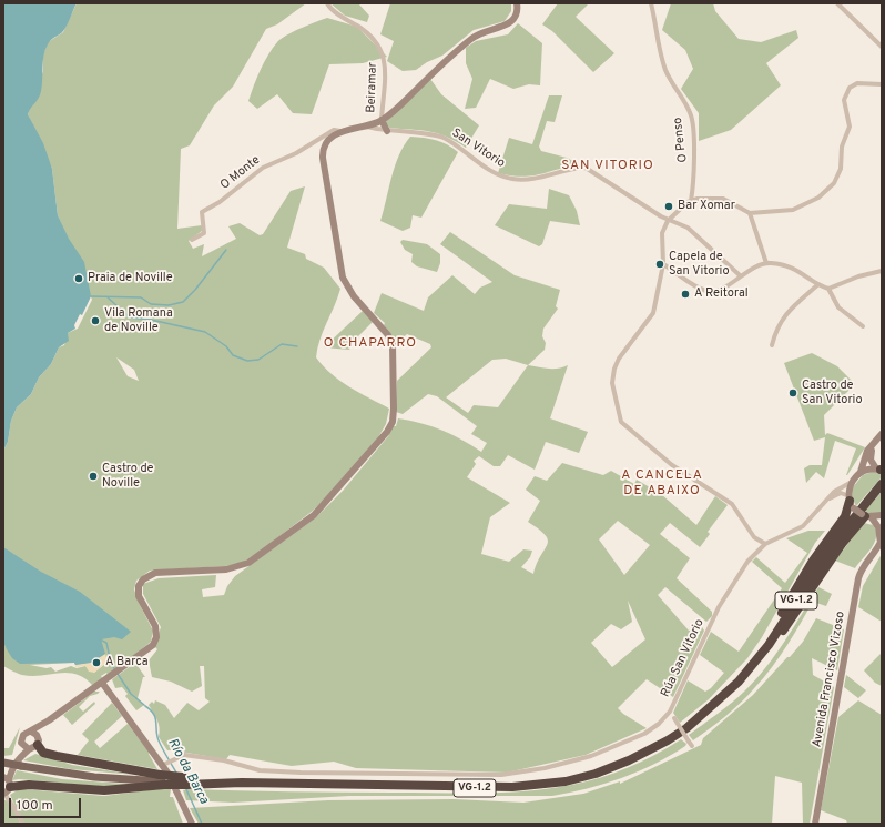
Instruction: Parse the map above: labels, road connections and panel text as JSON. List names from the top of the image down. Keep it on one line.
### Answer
{"streets":{"highway":["VG-1.2"],"street":["Beiramar","O Penso","San Vitorio","O Monte","Rúa San Vitorio","Avenida Francisco Vizoso"]},"districts":["SAN VITORIO","O CHAPARRO","A CANCELA DE ABAIXO"],"water":["Río da Barca"],"places":["Bar Xomar","Capela de San Vitorio","Praia de Noville","A Reitoral","Vila Romana de Noville","Castro de San Vitorio","Castro de Noville","A Barca"],"scale_bar":"100 m"}
